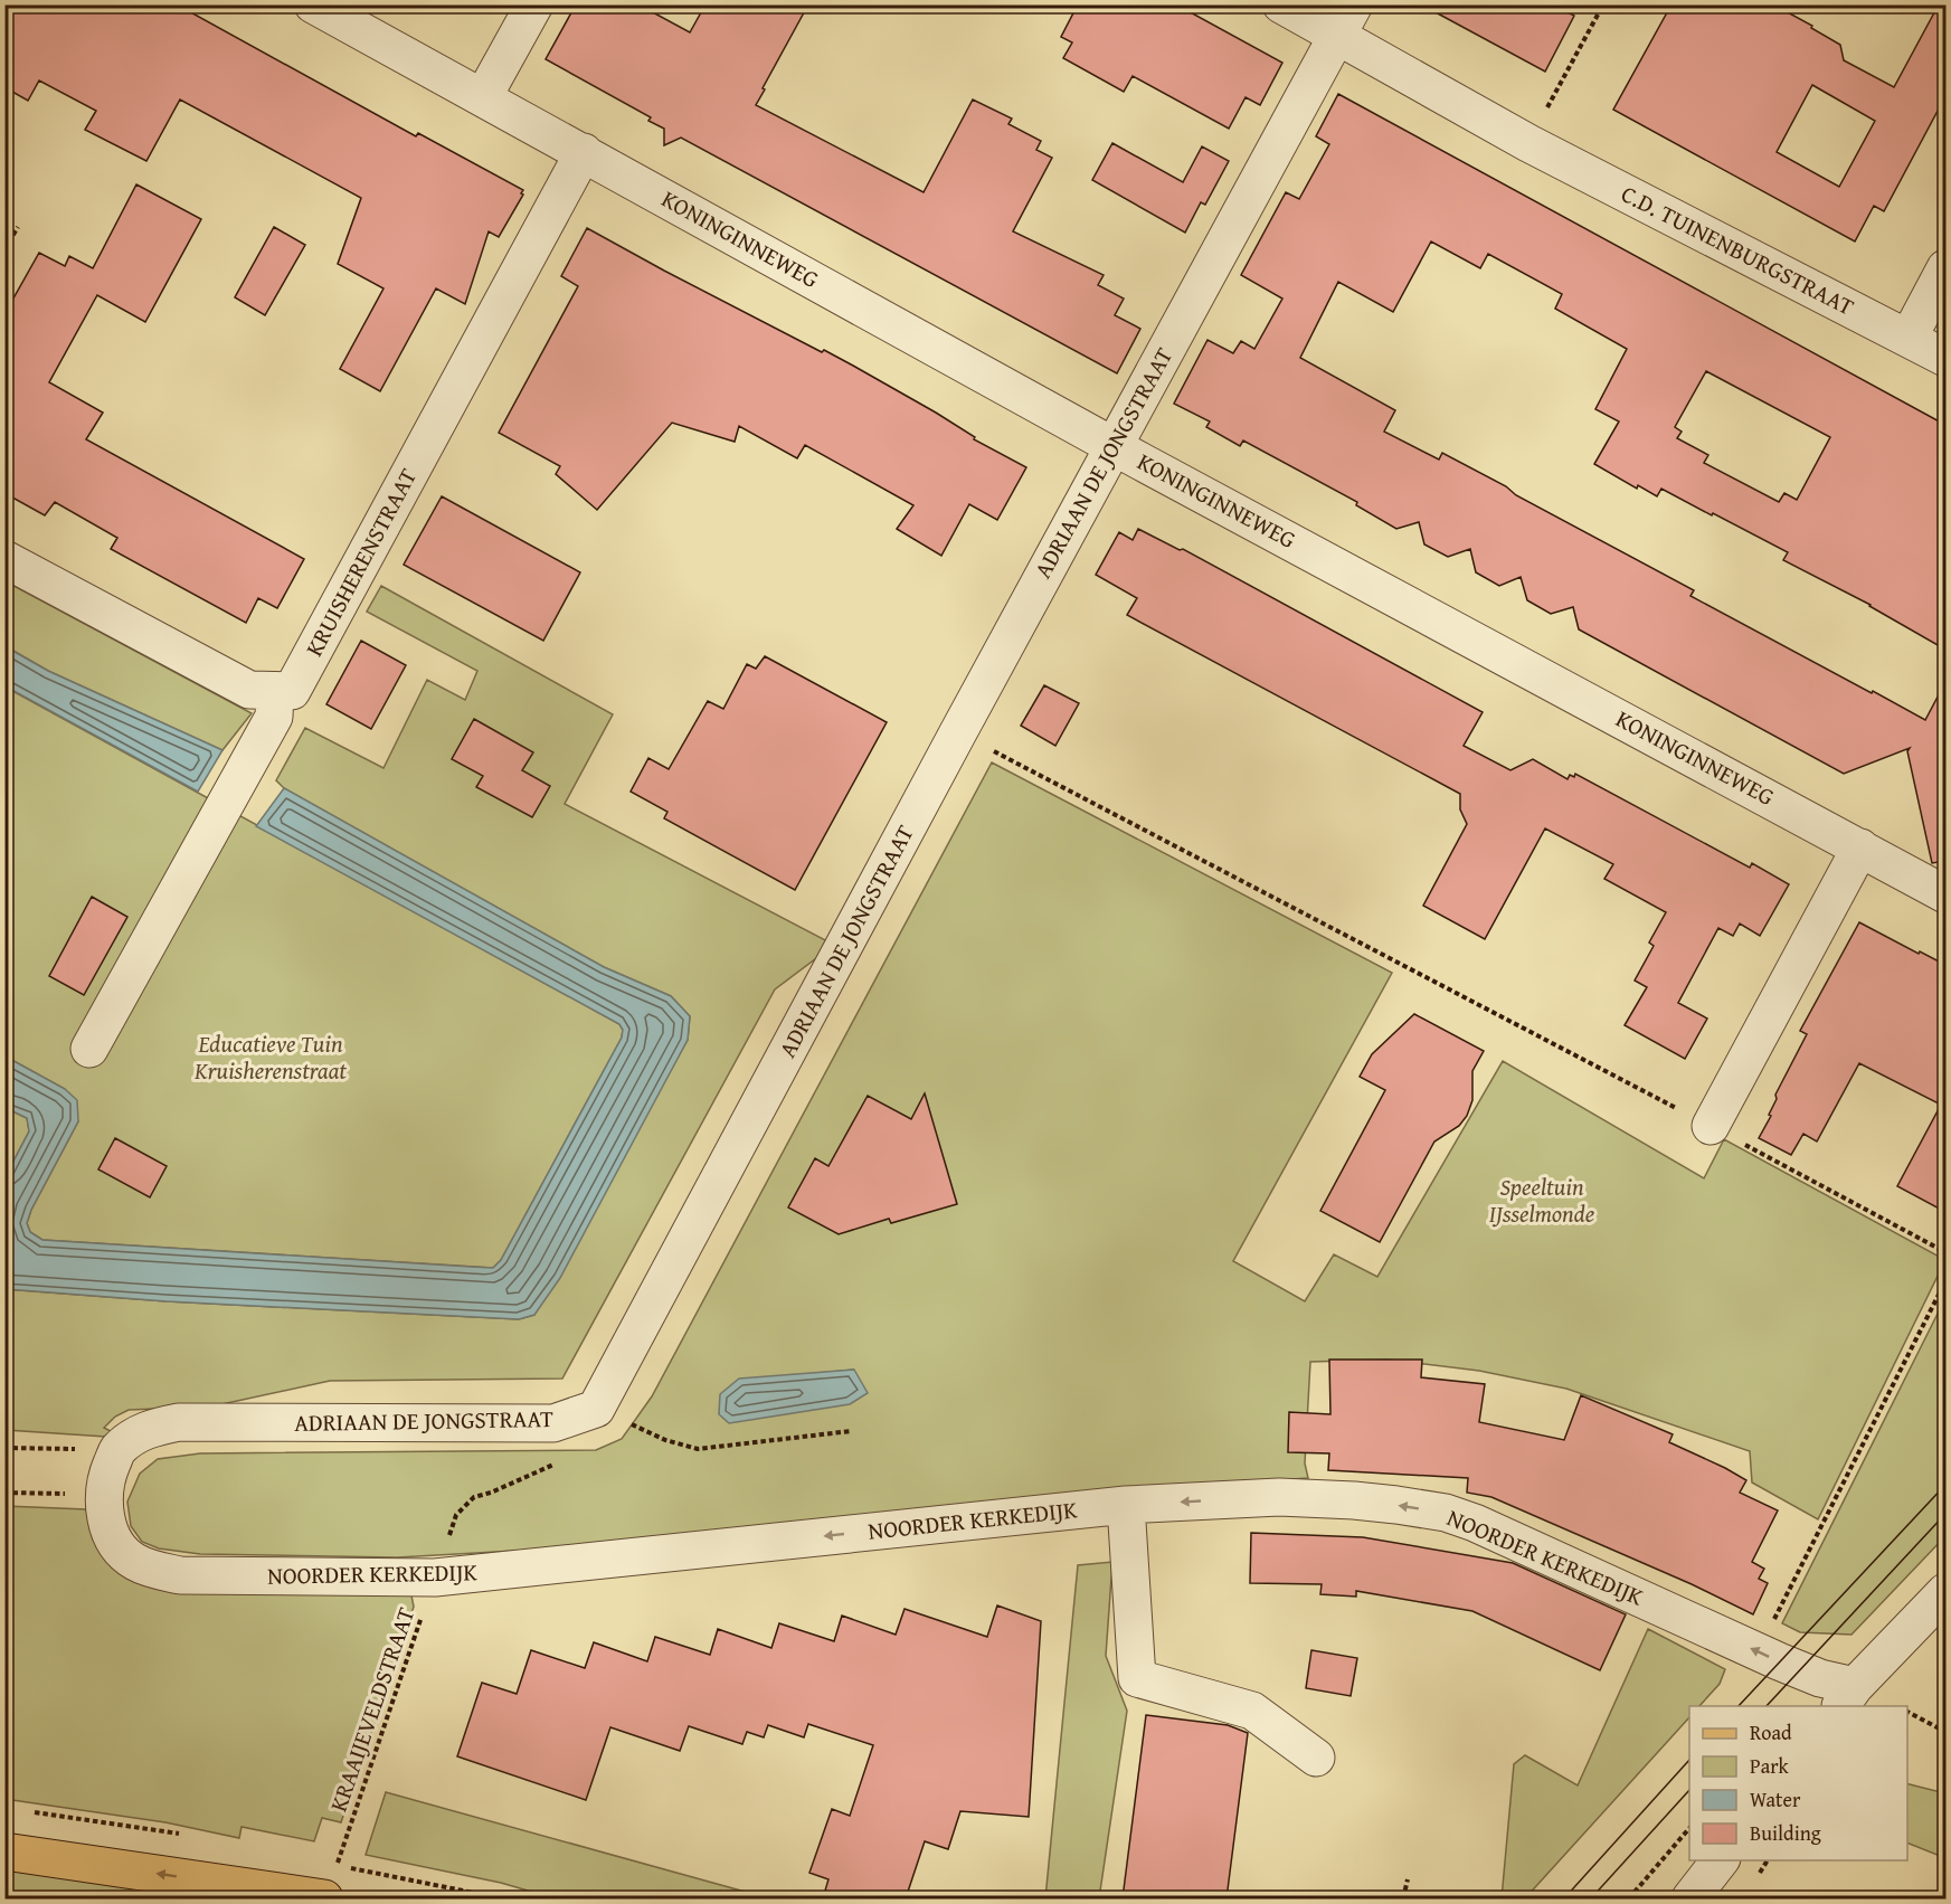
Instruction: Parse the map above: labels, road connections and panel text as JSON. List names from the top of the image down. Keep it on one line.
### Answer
{"streets":{"street":["KONINGINNEWEG","C.D. TUINENBURGSTRAAT","ADRIAAN DE JONGSTRAAT","KRUISHERENSTRAAT","NOORDER KERKEDIJK"],"path":["KRAAIJEVELDSTRAAT"]},"crossings":[["KONINGINNEWEG","ADRIAAN DE JONGSTRAAT"],["KONINGINNEWEG","KRUISHERENSTRAAT"],["C.D. TUINENBURGSTRAAT","ADRIAAN DE JONGSTRAAT"],["NOORDER KERKEDIJK","KRAAIJEVELDSTRAAT"]],"one_way":["NOORDER KERKEDIJK"],"parks":["Educatieve Tuin Kruisherenstraat","Speeltuin IJsselmonde"],"legend":["Road","Park","Water","Building"]}
